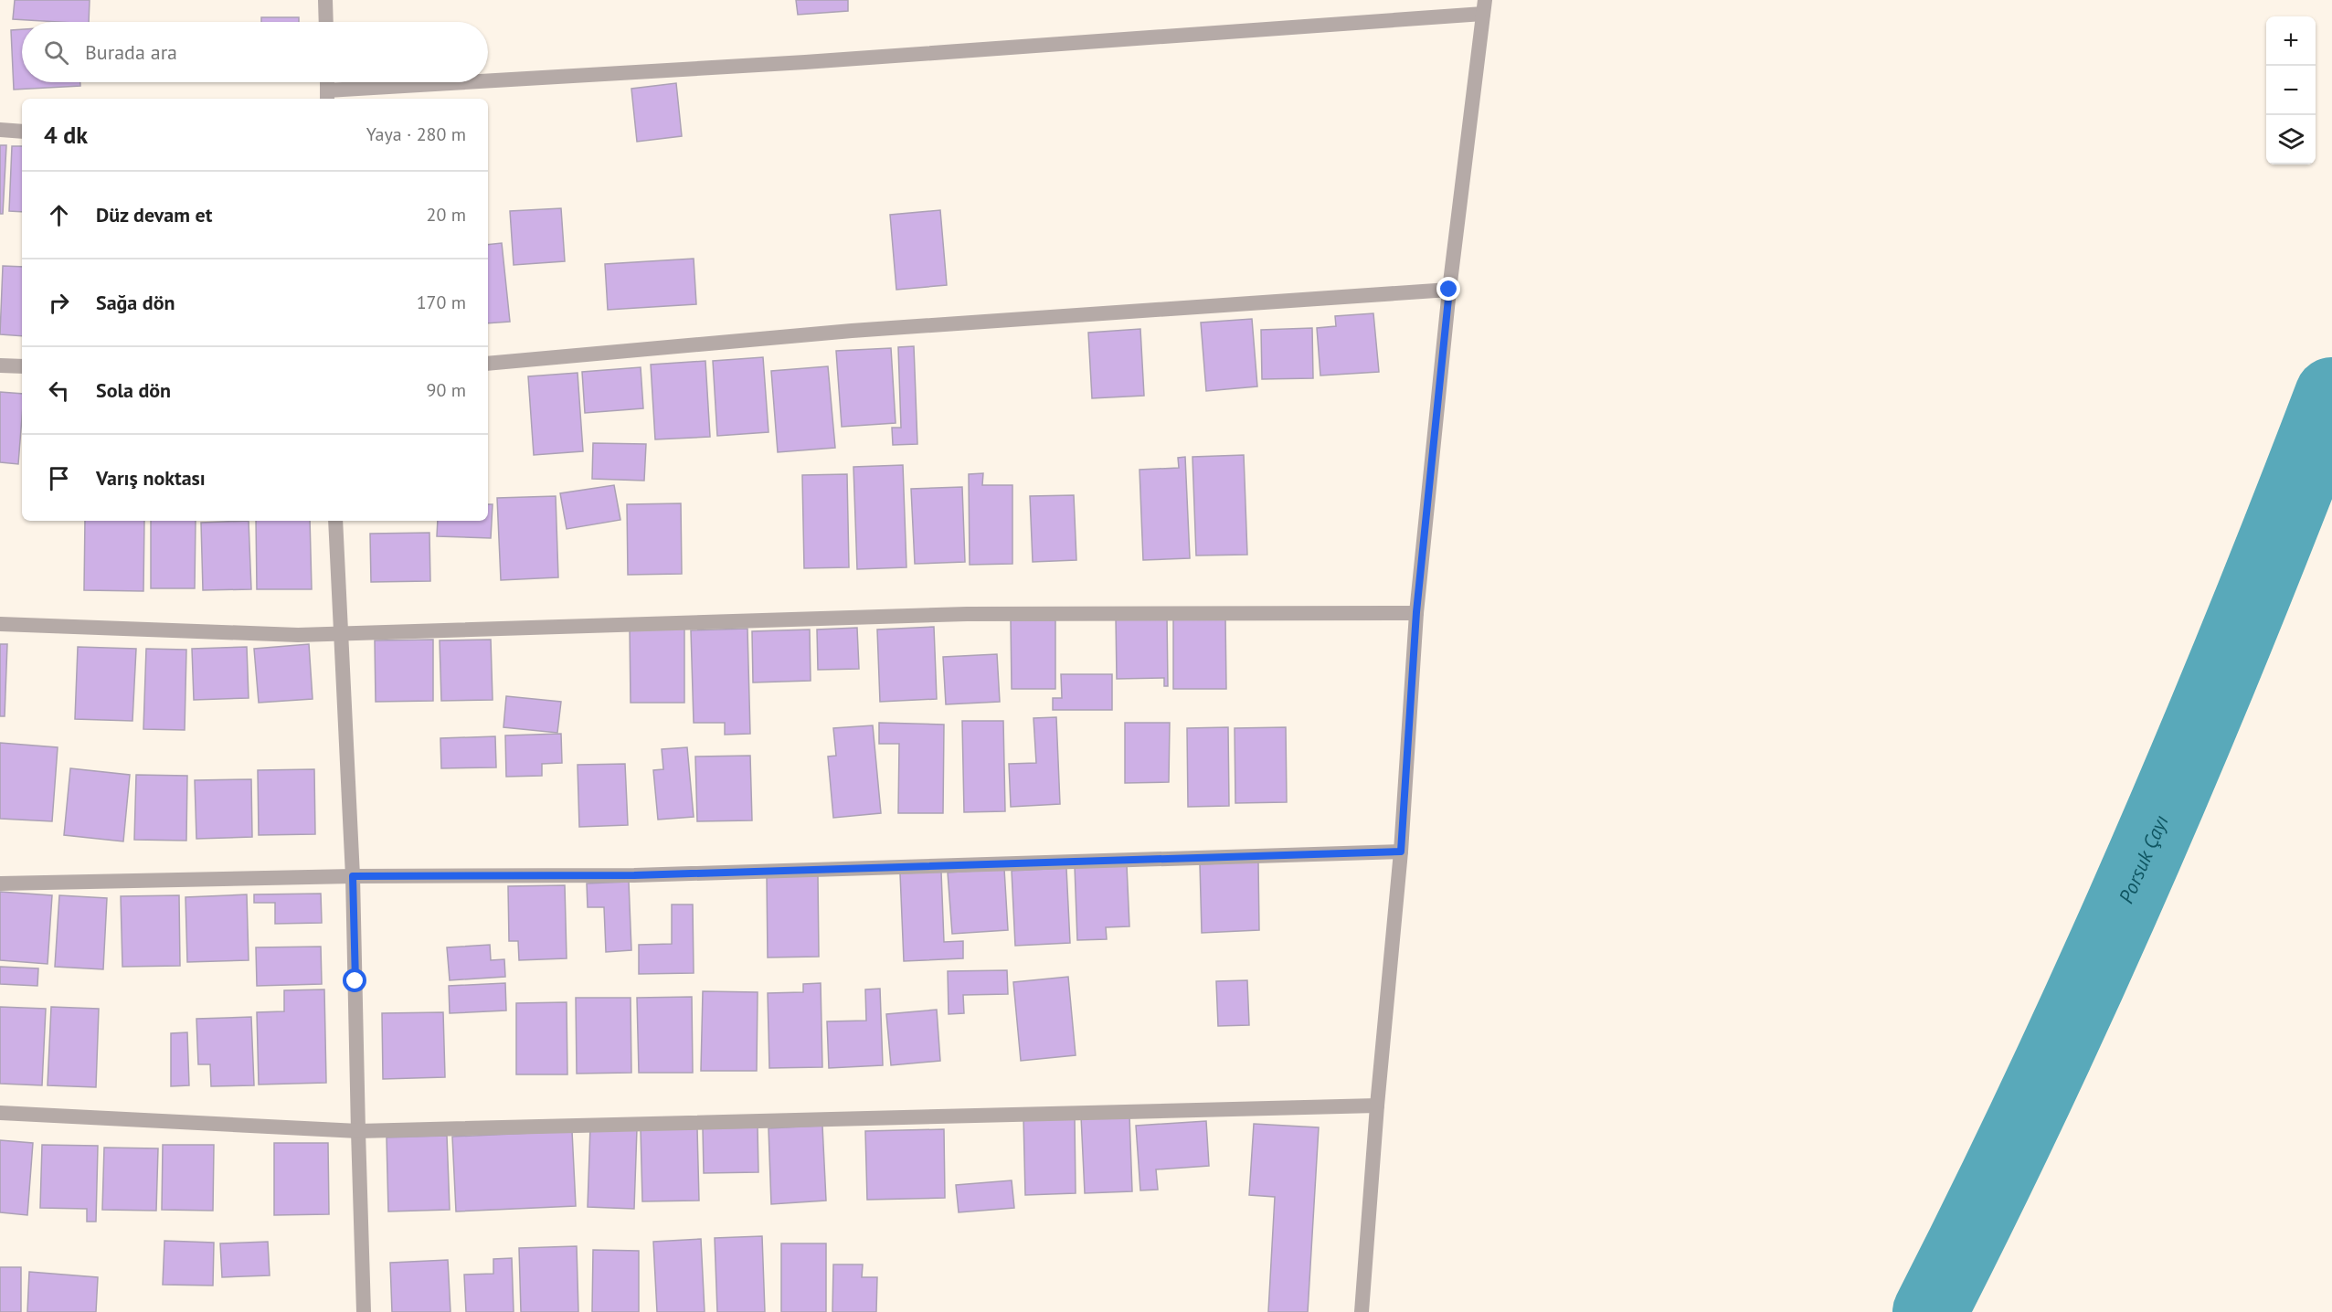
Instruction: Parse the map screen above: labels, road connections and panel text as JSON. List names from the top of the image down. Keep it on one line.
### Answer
{"water":["Porsuk Çayı"],"page":{"map_buttons":["+","−"],"search":"Burada ara","heading":["4 dk","Yaya · 280 m"],"list":[["Düz devam et","20 m"],["Sağa dön","170 m"],["Sola dön","90 m"],"Varış noktası"]}}
